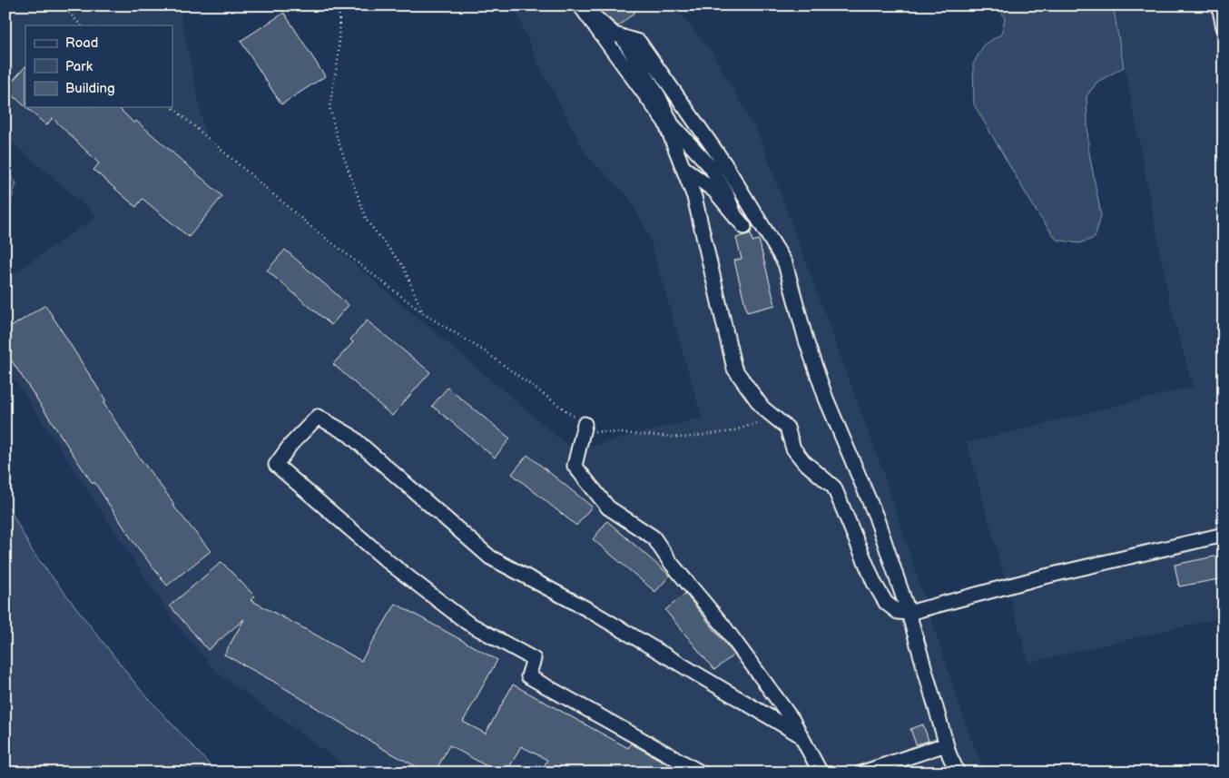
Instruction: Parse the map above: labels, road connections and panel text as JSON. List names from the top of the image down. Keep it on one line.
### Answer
{"legend":["Road","Park","Building"]}
